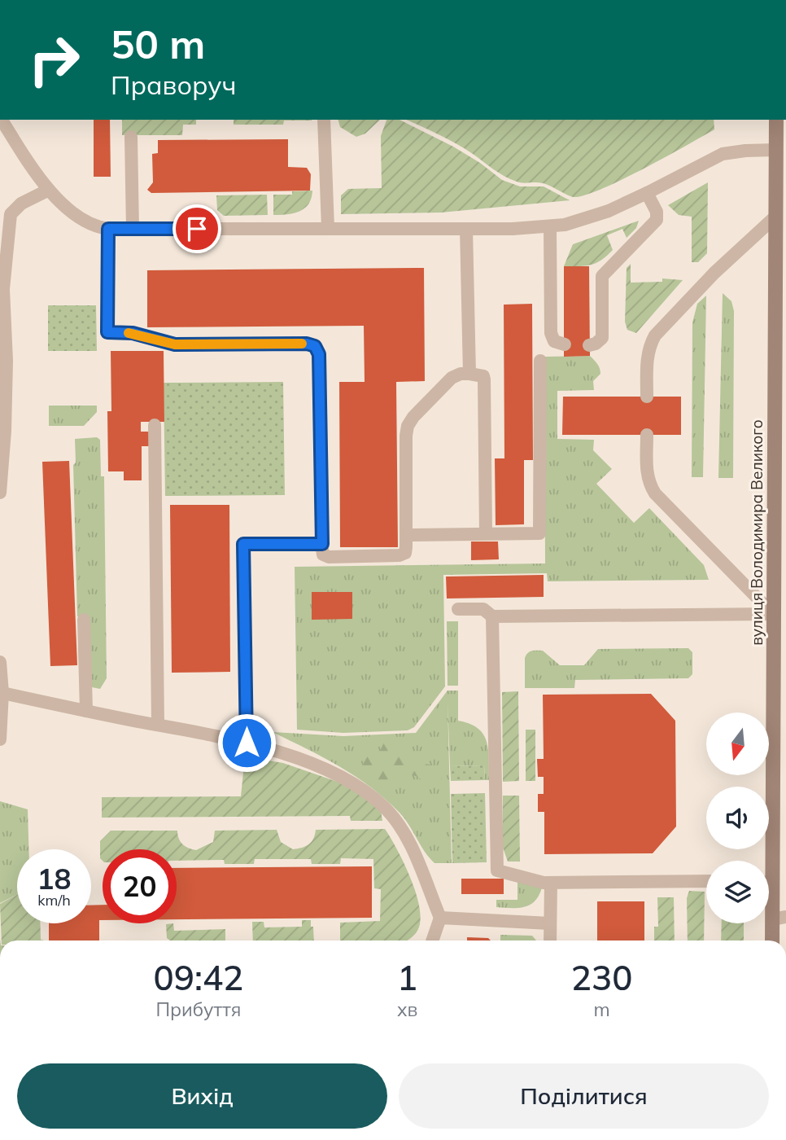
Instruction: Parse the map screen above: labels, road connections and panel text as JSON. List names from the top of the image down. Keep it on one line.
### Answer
{"streets":{"main road":["вулиця Володимира Великого"]},"north":"bottom","page":{"turn":["50 m","Праворуч"],"speed":"18 km/h","limit":"20","eta":["09:42","Прибуття","1","хв","230","m"],"buttons":["Вихід","Поділитися"]}}
